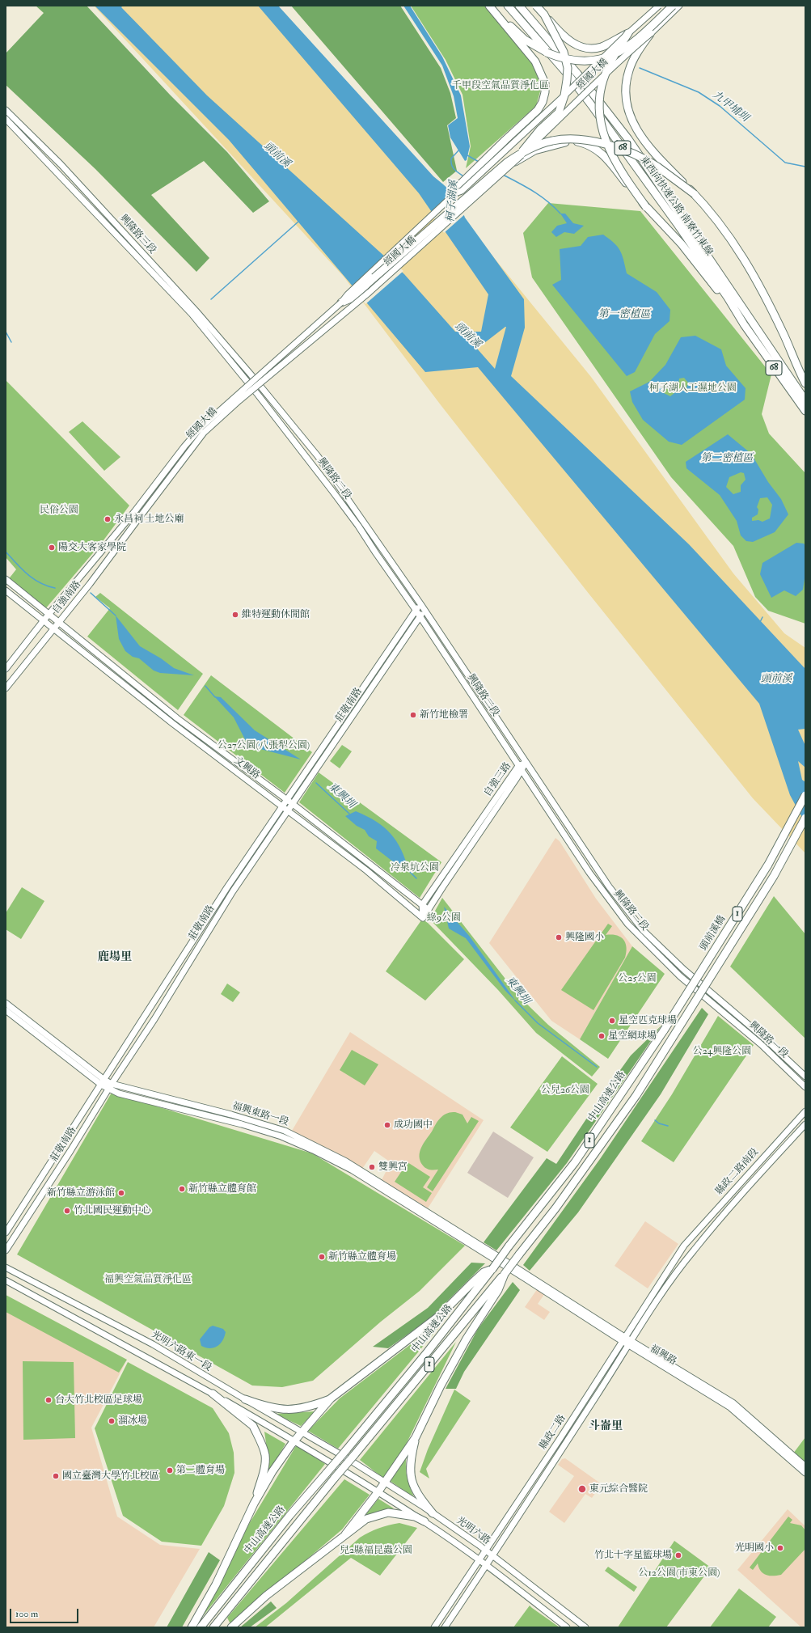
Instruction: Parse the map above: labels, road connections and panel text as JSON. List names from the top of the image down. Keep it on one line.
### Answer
{"streets":{"highway":["68","東西向快速公路 南寮竹東線","1","頭前溪橋","中山高速公路"],"street":["經國大橋","興隆路三段","興隆路二段","自強南路","莊敬南路","文興路","自強三路","興隆路一段","福興東路一段","縣政二路南段","光明六路東一段","福興路","縣政二路","光明六路"]},"crossings":[["經國大橋","自強南路"],["興隆路三段","興隆路二段"],["興隆路二段","莊敬南路"],["興隆路二段","自強三路"],["興隆路二段","興隆路一段"],["自強南路","文興路"],["莊敬南路","文興路"],["莊敬南路","福興東路一段"],["文興路","自強三路"],["頭前溪橋","中山高速公路"],["中山高速公路","光明六路東一段"],["中山高速公路","光明六路"],["福興東路一段","福興路"],["縣政二路南段","福興路"],["縣政二路南段","縣政二路"],["光明六路東一段","光明六路"],["福興路","縣政二路"],["縣政二路","光明六路"]],"districts":["鹿場里","斗崙里"],"water":["九甲埔圳","頭前溪","柯子湖溪","第一密植區","第二密植區","東興圳"],"parks":["千甲段空氣品質淨化區","柯子湖人工濕地公園","民俗公園","公27公園(八張犁公園)","冷泉坑公園","綠9公園","公25公園","公24興隆公園","公兒26公園","福興空氣品質淨化區","兒2縣福昆蟲公園","公12公園(市東公園)"],"places":["永昌祠 土地公廟","陽交大客家學院","維特運動休閒館","新竹地檢署","興隆國小","星空匹克球場","星空網球場","成功國中","雙興宮","新竹縣立體育館","新竹縣立游泳館","竹北國民運動中心","新竹縣立體育場","台大竹北校區足球場","溜冰場","第二體育場","國立臺灣大學竹北校區","東元綜合醫院","光明國小","竹北十字星籃球場"],"scale_bar":"100 m"}
